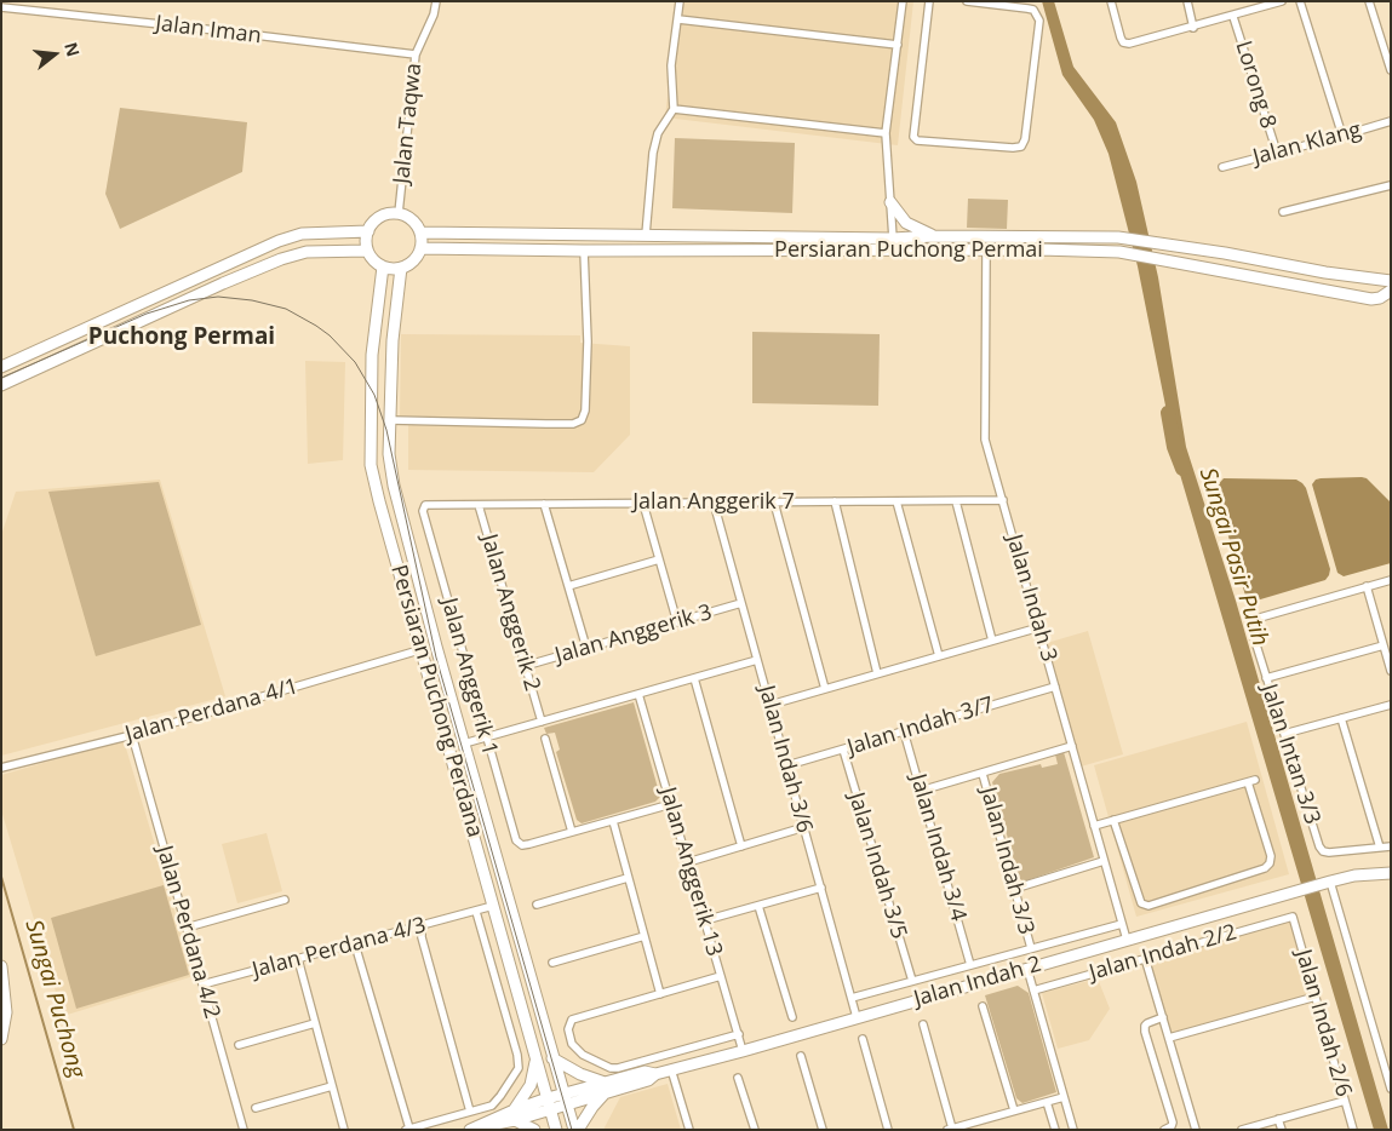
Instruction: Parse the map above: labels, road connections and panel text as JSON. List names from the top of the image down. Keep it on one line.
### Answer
{"streets":{"street":["Jalan Iman","Lorong 8","Jalan Taqwa","Jalan Klang","Persiaran Puchong Permai","Jalan Anggerik 7","Jalan Indah 3","Jalan Anggerik 2","Jalan Anggerik 3","Jalan Anggerik 1","Persiaran Puchong Perdana","Jalan Perdana 4/1","Jalan Indah 3/7","Jalan Intan 3/3","Jalan Indah 3/6","Jalan Indah 3/4","Jalan Indah 3/3","Jalan Indah 3/5","Jalan Anggerik 13","Jalan Perdana 4/2","Jalan Perdana 4/3","Jalan Indah 2/2","Jalan Indah 2","Jalan Indah 2/6"]},"crossings":[["Jalan Iman","Jalan Taqwa"],["Lorong 8","Jalan Klang"],["Jalan Taqwa","Persiaran Puchong Permai"],["Jalan Taqwa","Persiaran Puchong Perdana"],["Persiaran Puchong Permai","Jalan Indah 3"],["Persiaran Puchong Permai","Persiaran Puchong Perdana"],["Jalan Anggerik 7","Jalan Indah 3"],["Jalan Anggerik 7","Jalan Anggerik 2"],["Jalan Anggerik 7","Jalan Anggerik 1"],["Jalan Anggerik 7","Jalan Indah 3/6"],["Jalan Indah 3","Jalan Indah 3/7"],["Jalan Indah 3","Jalan Indah 2"],["Jalan Anggerik 2","Jalan Anggerik 3"],["Jalan Anggerik 3","Jalan Indah 3/6"],["Persiaran Puchong Perdana","Jalan Perdana 4/1"],["Persiaran Puchong Perdana","Jalan Perdana 4/3"],["Persiaran Puchong Perdana","Jalan Indah 2"],["Jalan Perdana 4/1","Jalan Perdana 4/2"],["Jalan Indah 3/7","Jalan Indah 3/6"],["Jalan Indah 3/7","Jalan Indah 3/4"],["Jalan Indah 3/7","Jalan Indah 3/5"],["Jalan Indah 3/6","Jalan Indah 2"],["Jalan Anggerik 13","Jalan Indah 2"],["Jalan Perdana 4/2","Jalan Perdana 4/3"],["Jalan Indah 2/2","Jalan Indah 2/6"]],"districts":["Puchong Permai"],"water":["Sungai Pasir Putih","Sungai Puchong"],"north":"right"}
